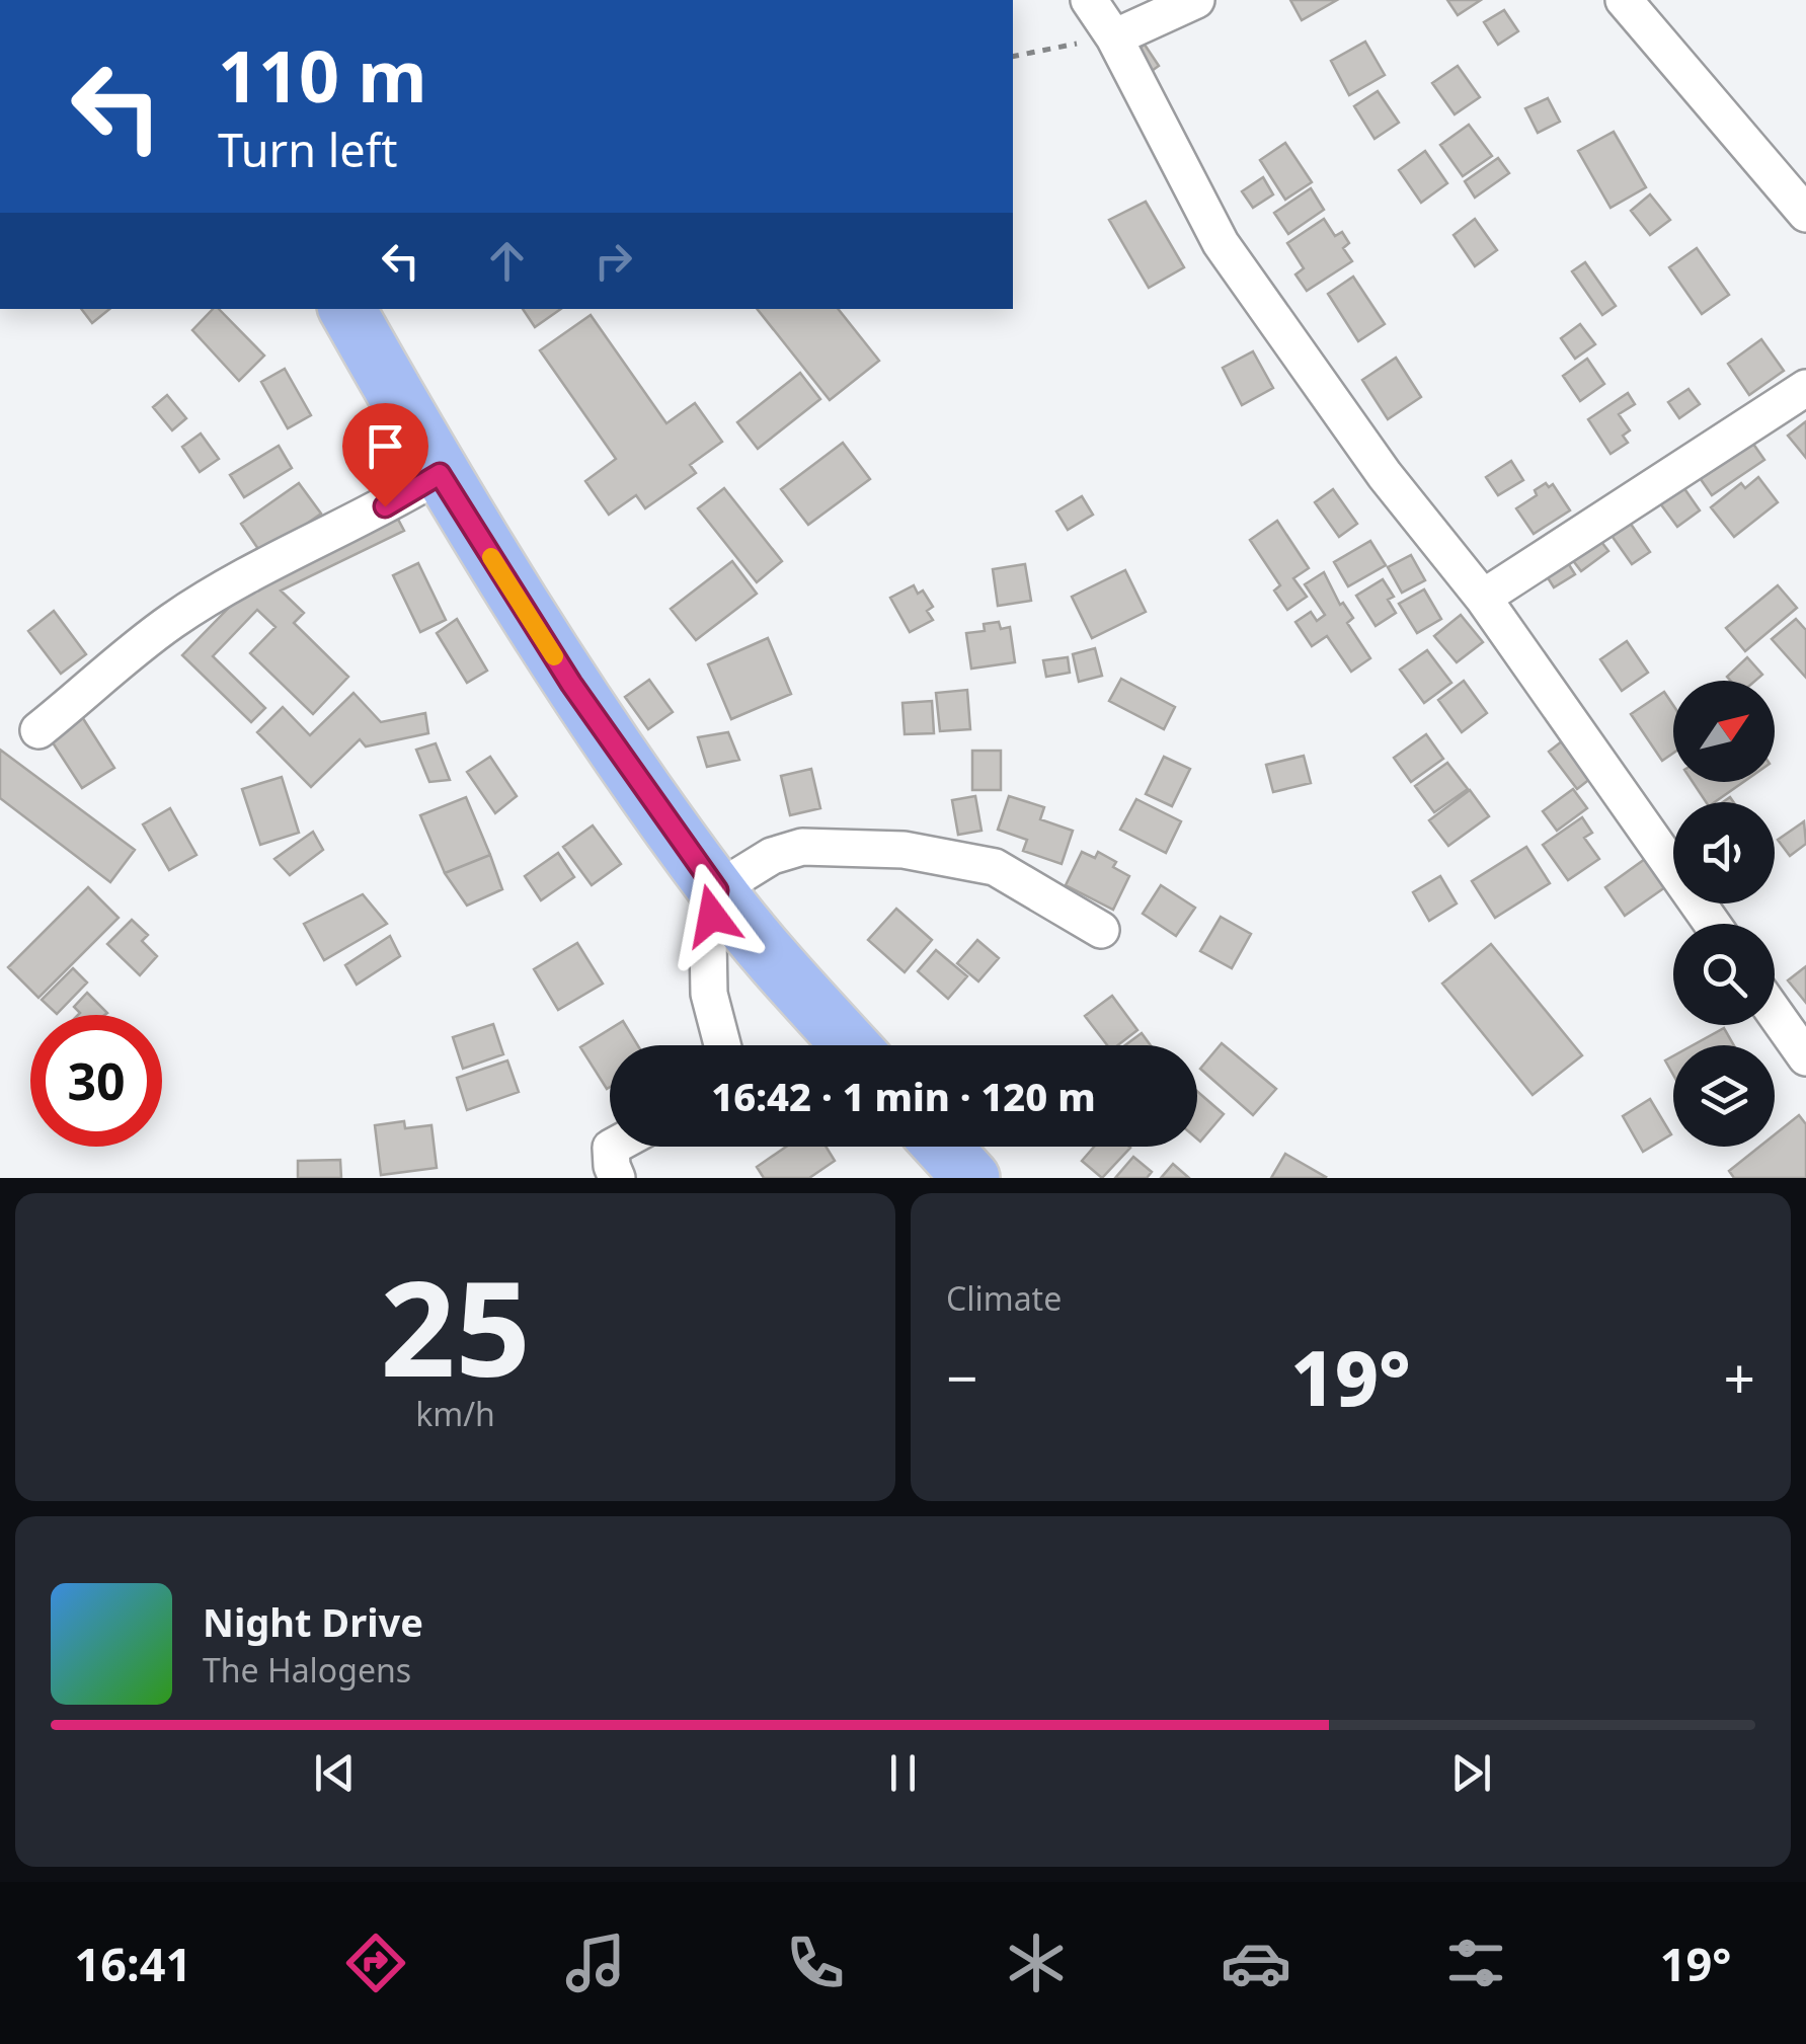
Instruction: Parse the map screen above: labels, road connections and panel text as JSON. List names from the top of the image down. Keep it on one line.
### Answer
{"north":"top right","page":{"turn":["110 m","Turn left"],"limit":"30","trip":"16:42 · 1 min · 120 m","tile":[["25","km/h"],"Climate"],"heat":["−","19°","+"],"song":["Night Drive","The Halogens"],"tabs":["16:41","19°"]}}
